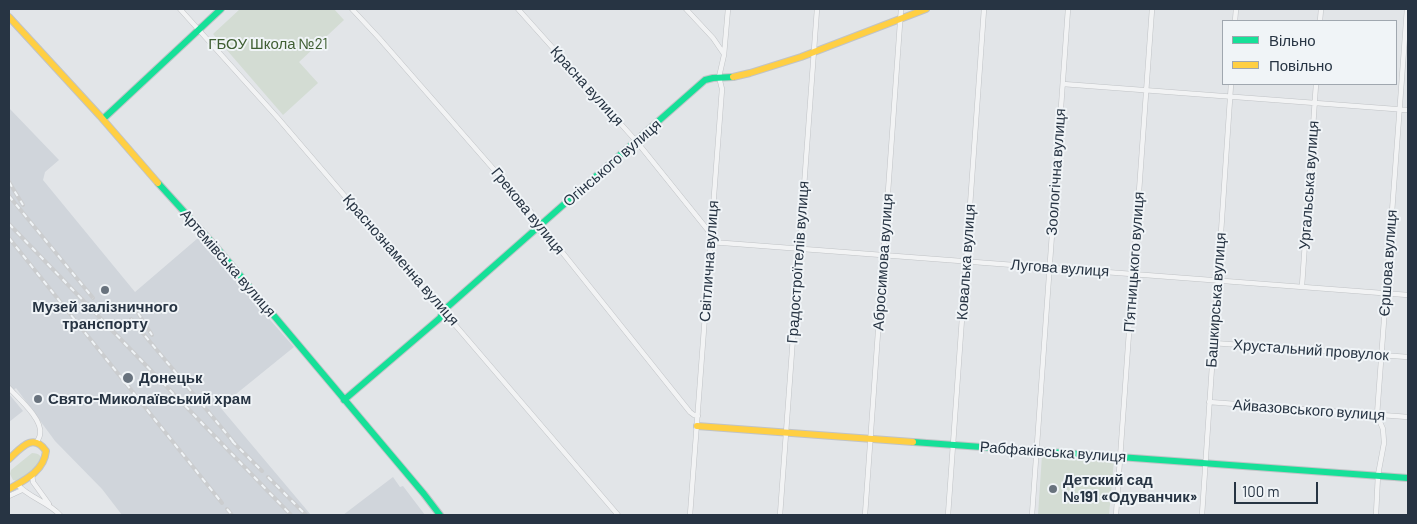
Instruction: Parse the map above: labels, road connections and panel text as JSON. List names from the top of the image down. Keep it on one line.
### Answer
{"streets":{"street":["Красна вулиця","Огінського вулиця","Зоологічна вулиця","Ургальська вулиця","Грекова вулиця","Краснознаменна вулиця","Світлична вулиця","Градостроїтелiв вулиця","Абросимова вулиця","Ковалька вулиця","П’ятницького вулиця","Артемівська вулиця","Єршова вулиця","Лугова вулиця","Башкирська вулиця","Хрустальний провулок","Айвазовського вулиця","Рабфаківська вулиця"]},"crossings":[["Красна вулиця","Огінського вулиця"],["Красна вулиця","Світлична вулиця"],["Огінського вулиця","Грекова вулиця"],["Огінського вулиця","Краснознаменна вулиця"],["Огінського вулиця","Світлична вулиця"],["Огінського вулиця","Градостроїтелiв вулиця"],["Огінського вулиця","Абросимова вулиця"],["Огінського вулиця","Артемівська вулиця"],["Зоологічна вулиця","Лугова вулиця"],["Зоологічна вулиця","Рабфаківська вулиця"],["Ургальська вулиця","Лугова вулиця"],["Грекова вулиця","Світлична вулиця"],["Світлична вулиця","Лугова вулиця"],["Світлична вулиця","Рабфаківська вулиця"],["Градостроїтелiв вулиця","Лугова вулиця"],["Градостроїтелiв вулиця","Рабфаківська вулиця"],["Абросимова вулиця","Лугова вулиця"],["Абросимова вулиця","Рабфаківська вулиця"],["Ковалька вулиця","Лугова вулиця"],["Ковалька вулиця","Рабфаківська вулиця"],["П’ятницького вулиця","Лугова вулиця"],["П’ятницького вулиця","Рабфаківська вулиця"],["Єршова вулиця","Лугова вулиця"],["Єршова вулиця","Хрустальний провулок"],["Єршова вулиця","Айвазовського вулиця"],["Єршова вулиця","Рабфаківська вулиця"],["Лугова вулиця","Башкирська вулиця"],["Башкирська вулиця","Хрустальний провулок"],["Башкирська вулиця","Айвазовського вулиця"],["Башкирська вулиця","Рабфаківська вулиця"]],"parks":["ГБОУ Школа №21"],"places":["Музей залізничного транспорту","Донецьк","Свято-Миколаївський храм","Детский сад №191 «Одуванчик»"],"legend":["Вільно","Повільно"],"scale_bar":"100 m"}
